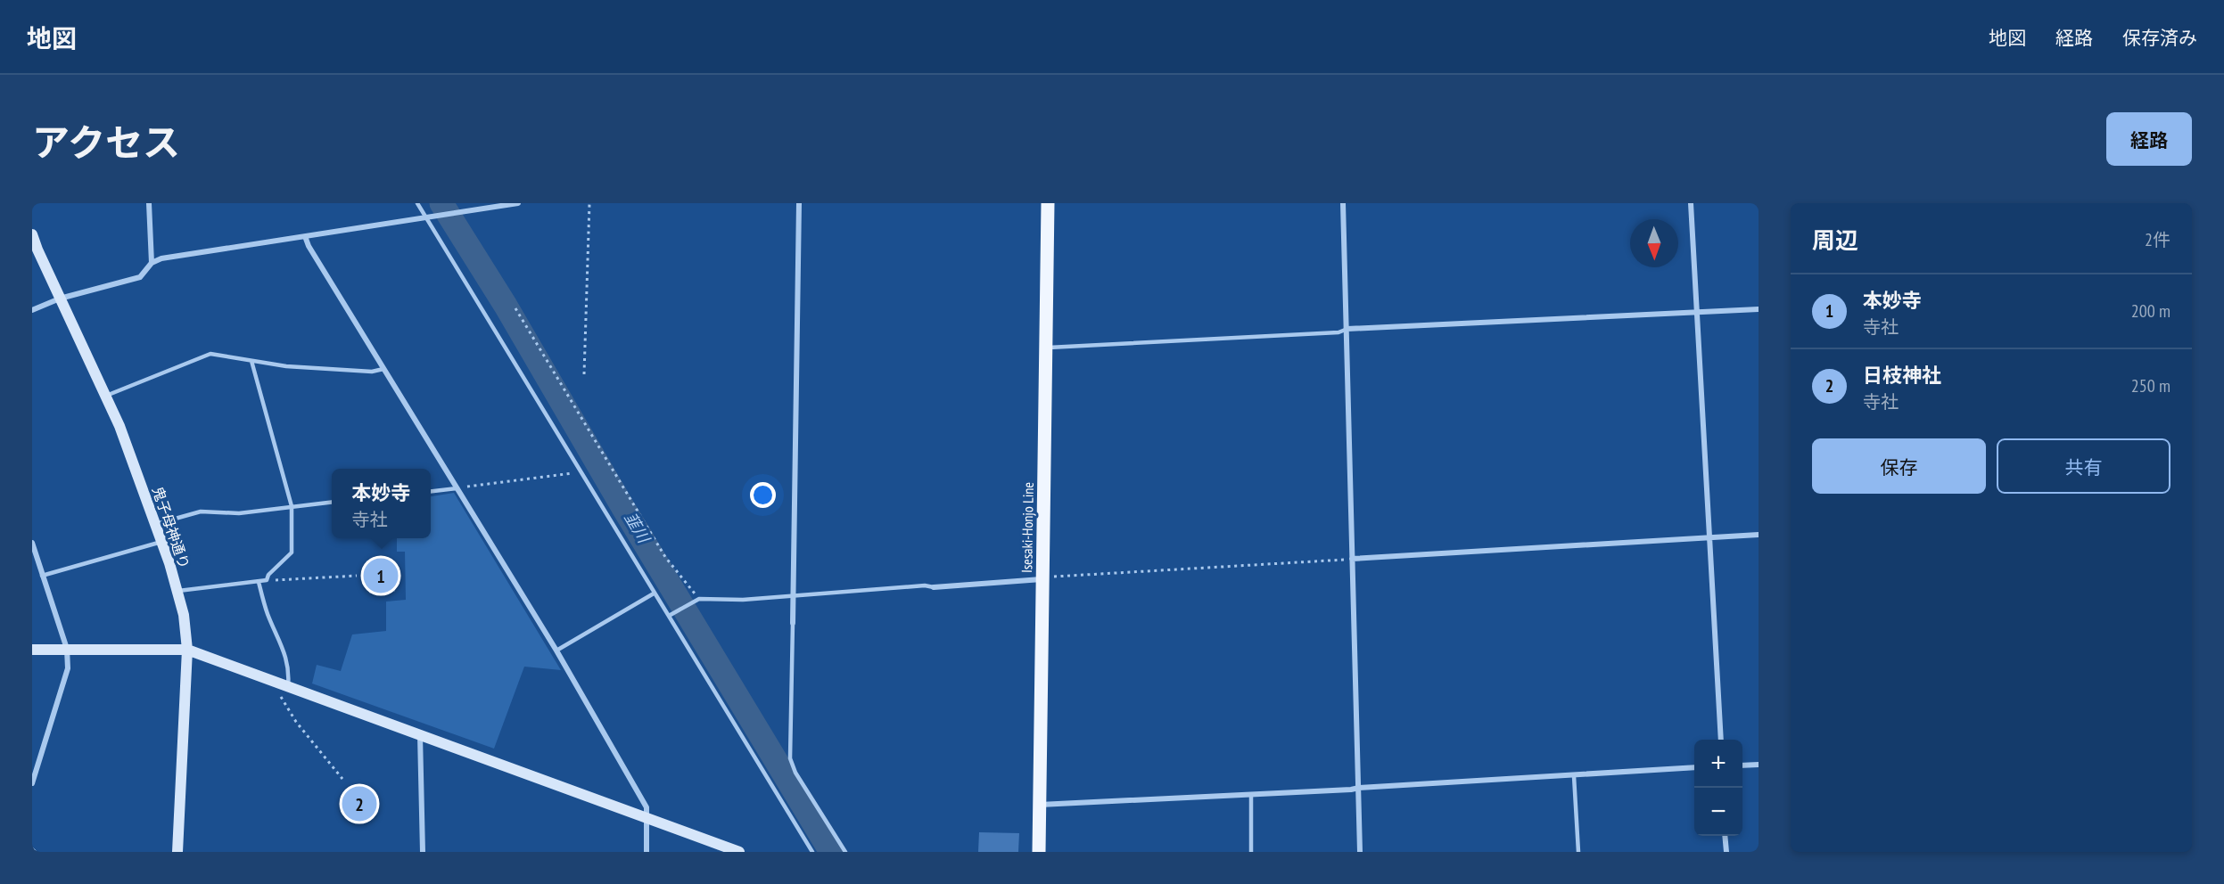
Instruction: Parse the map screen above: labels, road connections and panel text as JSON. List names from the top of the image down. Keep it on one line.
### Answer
{"streets":{"main road":["Isesaki-Honjo Line"],"street":["鬼子母神通り"]},"water":["韮川"],"north":"bottom","page":{"header":"地図","nav":["地図","経路","保存済み"],"title":"アクセス","buttons":["経路",["保存","共有"]],"heading":["周辺","2件"],"list":[{"mark":"1","name":"本妙寺","note":"寺社","value":"200 m"},{"mark":"2","name":"日枝神社","note":"寺社","value":"250 m"}],"popup":["本妙寺","寺社"],"pins":["1","2"],"map_buttons":["+","−"]}}
